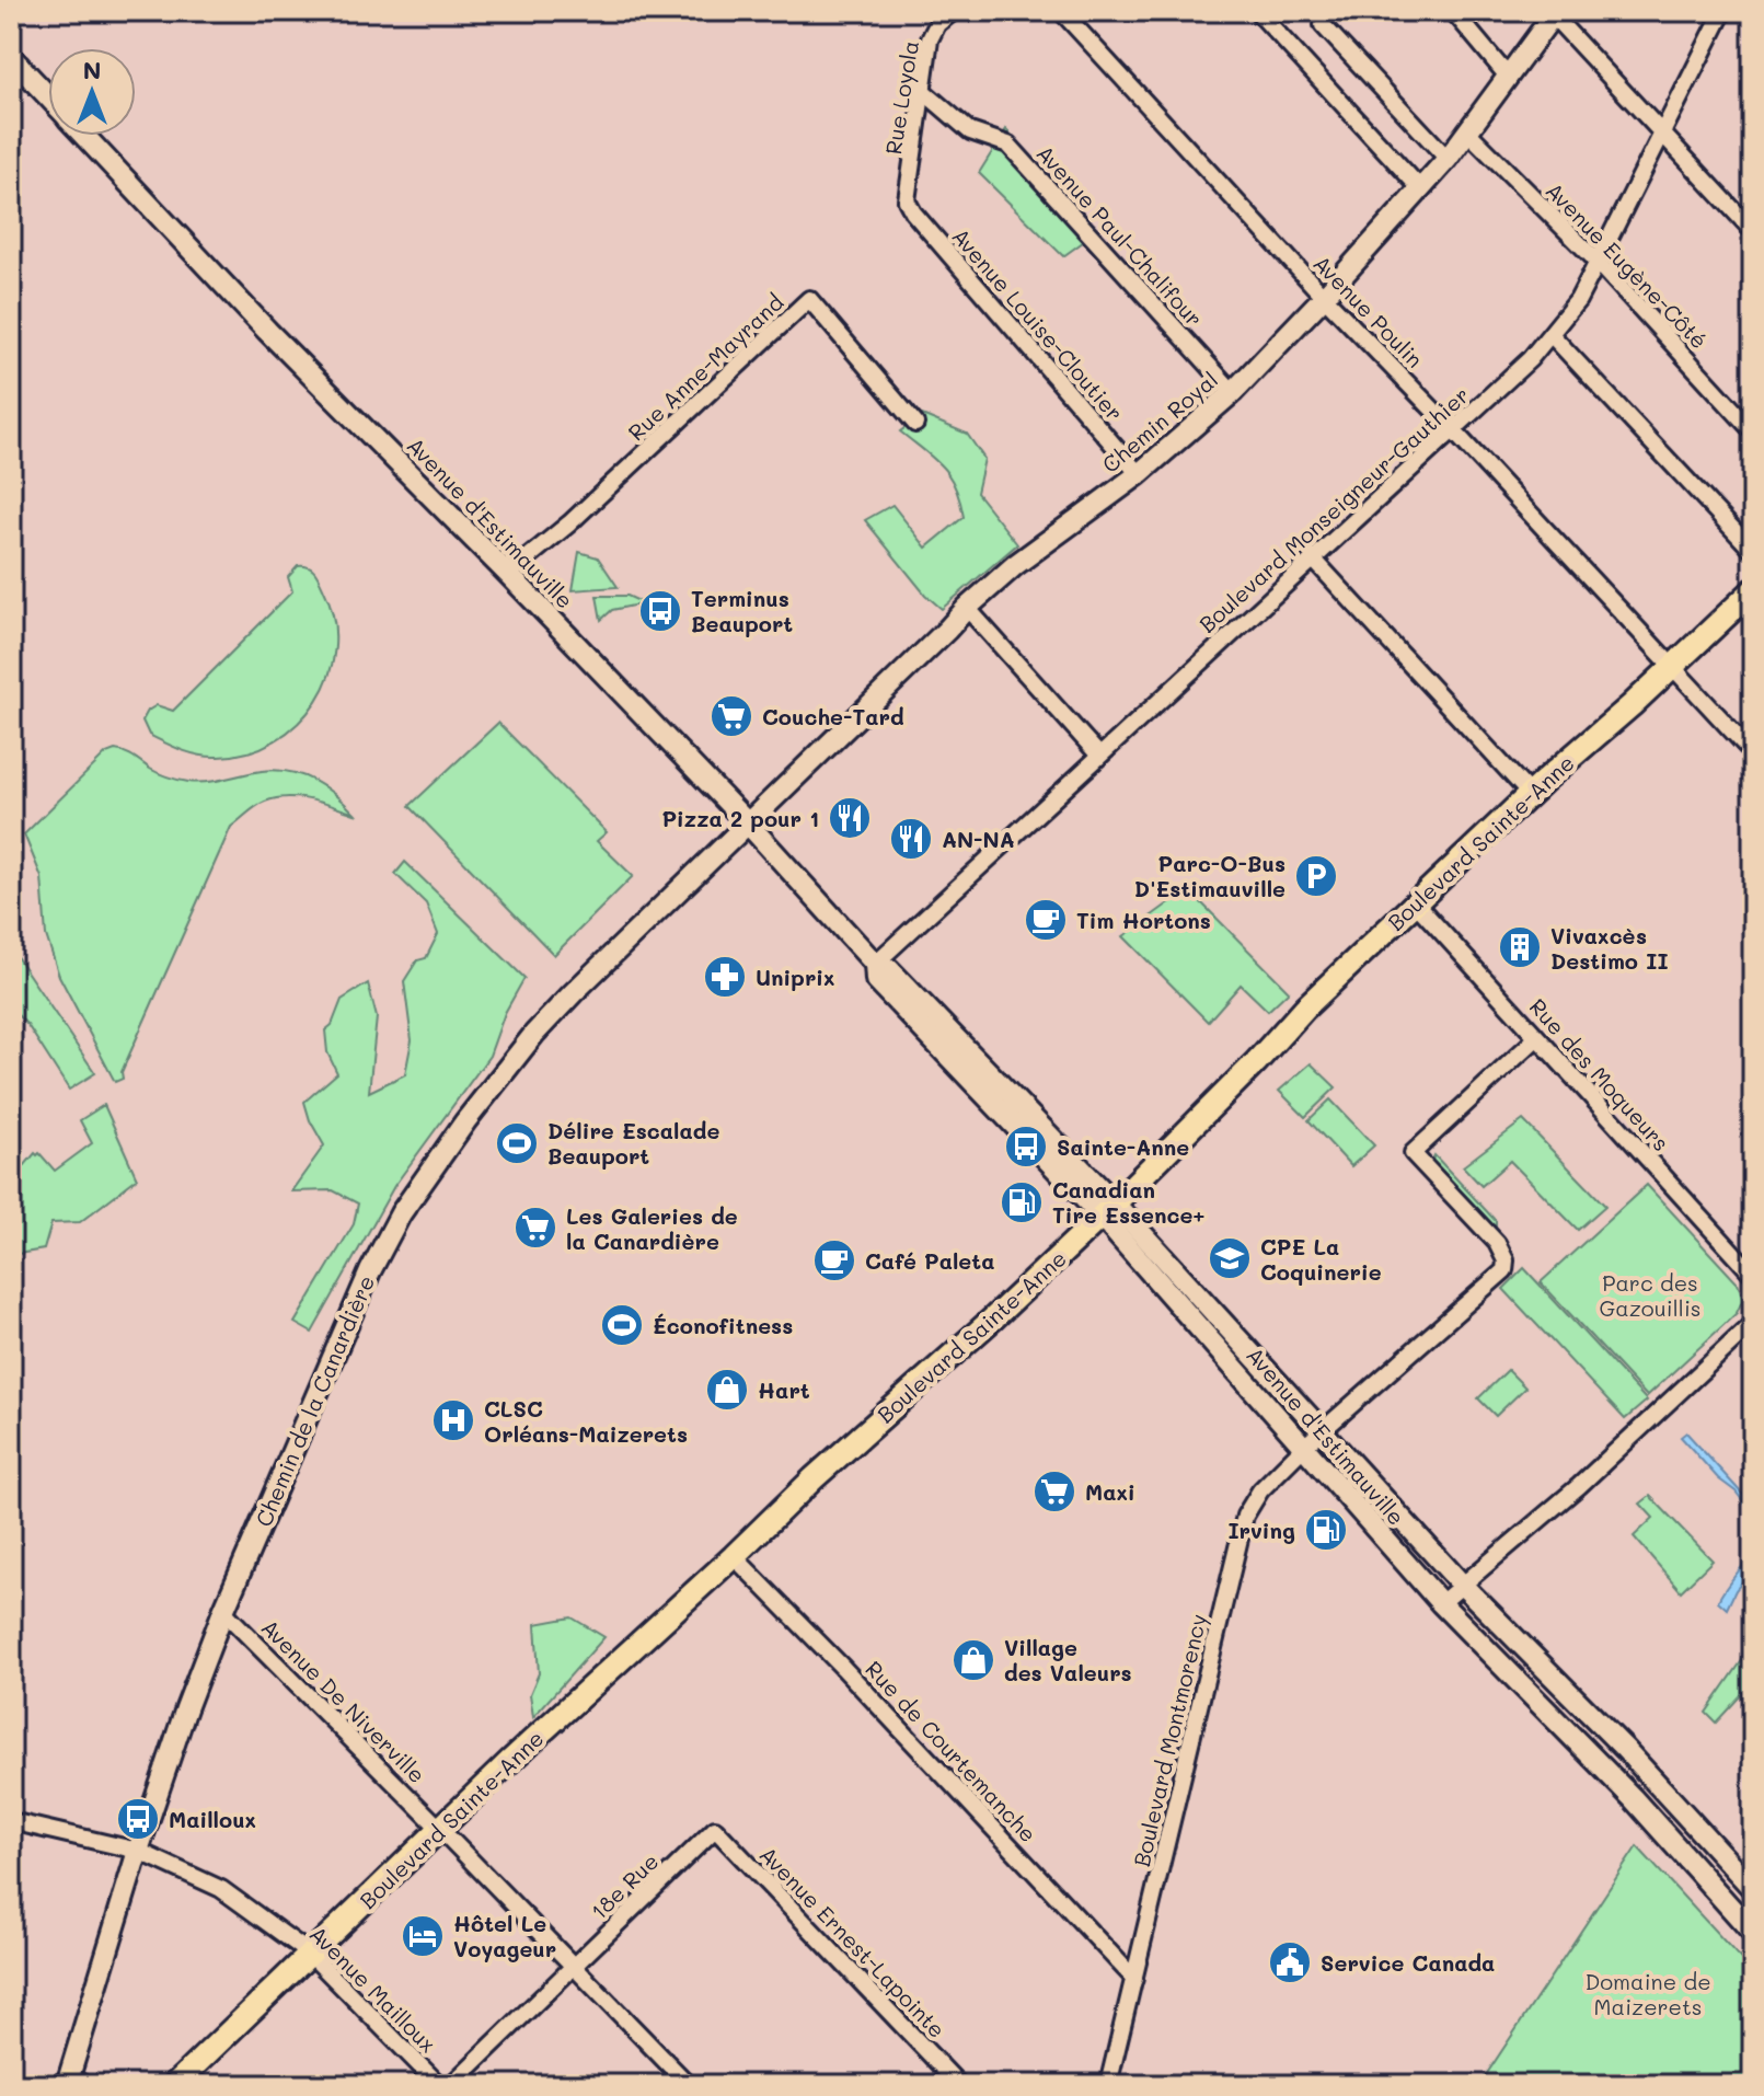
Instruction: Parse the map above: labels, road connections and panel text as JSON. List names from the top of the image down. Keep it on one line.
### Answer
{"streets":{"main road":["Chemin Royal","Avenue d'Estimauville","Boulevard Sainte-Anne","Chemin de la Canardière"],"street":["Rue Loyola","Avenue Paul-Chalifour","Avenue Eugène-Côté","Avenue Poulin","Avenue Louise-Cloutier","Rue Anne-Mayrand","Boulevard Monseigneur-Gauthier","Rue des Moqueurs","Avenue De Niverville","Boulevard Montmorency","Rue de Courtemanche","18e Rue","Avenue Ernest-Lapointe","Avenue Mailloux"]},"crossings":[["Rue Loyola","Avenue Paul-Chalifour"],["Rue Loyola","Avenue Louise-Cloutier"],["Avenue Paul-Chalifour","Chemin Royal"],["Avenue Eugène-Côté","Chemin Royal"],["Avenue Eugène-Côté","Boulevard Monseigneur-Gauthier"],["Avenue Poulin","Chemin Royal"],["Avenue Poulin","Boulevard Monseigneur-Gauthier"],["Avenue Poulin","Boulevard Sainte-Anne"],["Avenue Louise-Cloutier","Chemin Royal"],["Rue Anne-Mayrand","Avenue d'Estimauville"],["Chemin Royal","Avenue d'Estimauville"],["Chemin Royal","Chemin de la Canardière"],["Boulevard Monseigneur-Gauthier","Avenue d'Estimauville"],["Avenue d'Estimauville","Boulevard Sainte-Anne"],["Avenue d'Estimauville","Chemin de la Canardière"],["Avenue d'Estimauville","Boulevard Montmorency"],["Boulevard Sainte-Anne","Rue des Moqueurs"],["Boulevard Sainte-Anne","Avenue De Niverville"],["Boulevard Sainte-Anne","Rue de Courtemanche"],["Boulevard Sainte-Anne","Avenue Mailloux"],["Rue des Moqueurs","Boulevard Montmorency"],["Chemin de la Canardière","Avenue De Niverville"],["Chemin de la Canardière","Avenue Mailloux"],["Avenue De Niverville","18e Rue"],["Boulevard Montmorency","Rue de Courtemanche"],["18e Rue","Avenue Ernest-Lapointe"]],"parks":["Parc des Gazouillis","Domaine de Maizerets"],"places":{"bus stop":["Terminus Beauport","Sainte-Anne","Mailloux"],"supermarket":["Couche-Tard","Les Galeries de la Canardière","Maxi"],"restaurant":["Pizza 2 pour 1","AN-NA"],"parking":["Parc-O-Bus D'Estimauville"],"cafe":["Tim Hortons","Café Paleta"],"building":["Vivaxcès Destimo II"],"pharmacy":["Uniprix"],"sports":["Délire Escalade Beauport","Éconofitness"],"fuel station":["Canadian Tire Essence+","Irving"],"school or university":["CPE La Coquinerie"],"shop":["Hart","Village des Valeurs"],"hospital":["CLSC Orléans-Maizerets"],"hotel":["Hôtel Le Voyageur"],"public building":["Service Canada"]},"north":"top"}
